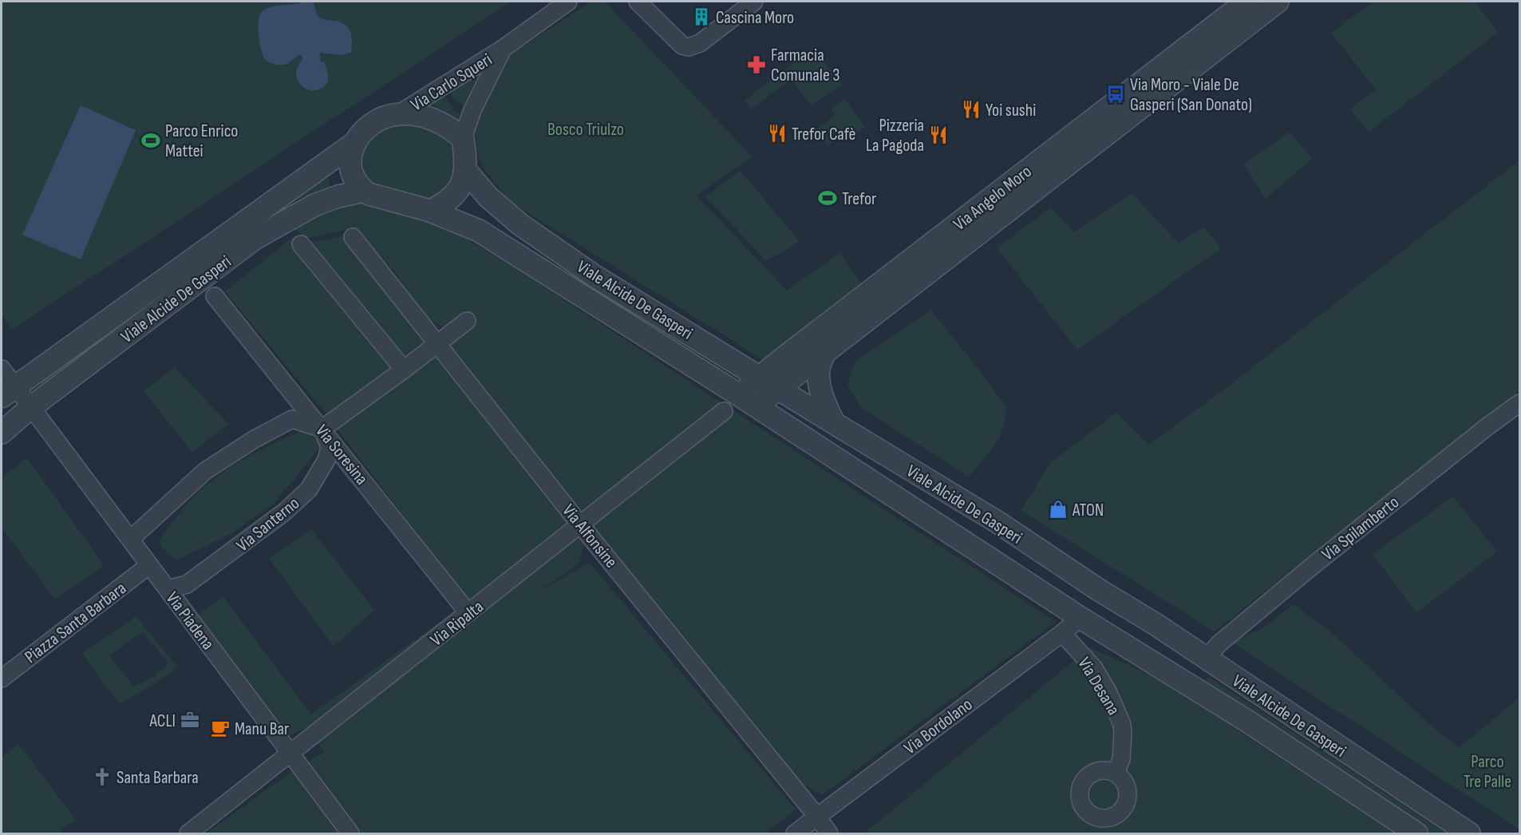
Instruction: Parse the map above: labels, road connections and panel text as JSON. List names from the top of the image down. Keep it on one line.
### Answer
{"streets":{"street":["Via Carlo Squeri","Via Angelo Moro","Viale Alcide De Gasperi","Via Soresina","Via Santerno","Via Spilamberto","Via Alfonsine","Via Piadena","Piazza Santa Barbara","Via Ripalta","Via Desana","Via Bordolano"]},"crossings":[["Via Carlo Squeri","Viale Alcide De Gasperi"],["Via Angelo Moro","Viale Alcide De Gasperi"],["Viale Alcide De Gasperi","Via Spilamberto"],["Viale Alcide De Gasperi","Via Piadena"],["Viale Alcide De Gasperi","Via Bordolano"],["Via Soresina","Via Santerno"],["Via Soresina","Via Ripalta"],["Via Santerno","Via Piadena"],["Via Alfonsine","Via Ripalta"],["Via Alfonsine","Via Bordolano"],["Via Piadena","Piazza Santa Barbara"],["Via Piadena","Via Ripalta"],["Via Desana","Via Bordolano"]],"parks":["Bosco Triulzo","Parco Tre Palle"],"places":{"building":["Cascina Moro"],"pharmacy":["Farmacia Comunale 3"],"bus stop":["Via Moro - Viale De Gasperi (San Donato)"],"restaurant":["Yoi sushi","Trefor Cafè","Pizzeria La Pagoda"],"sports":["Parco Enrico Mattei","Trefor"],"shop":["ATON"],"office":["ACLI"],"cafe":["Manu Bar"],"church":["Santa Barbara"]}}
